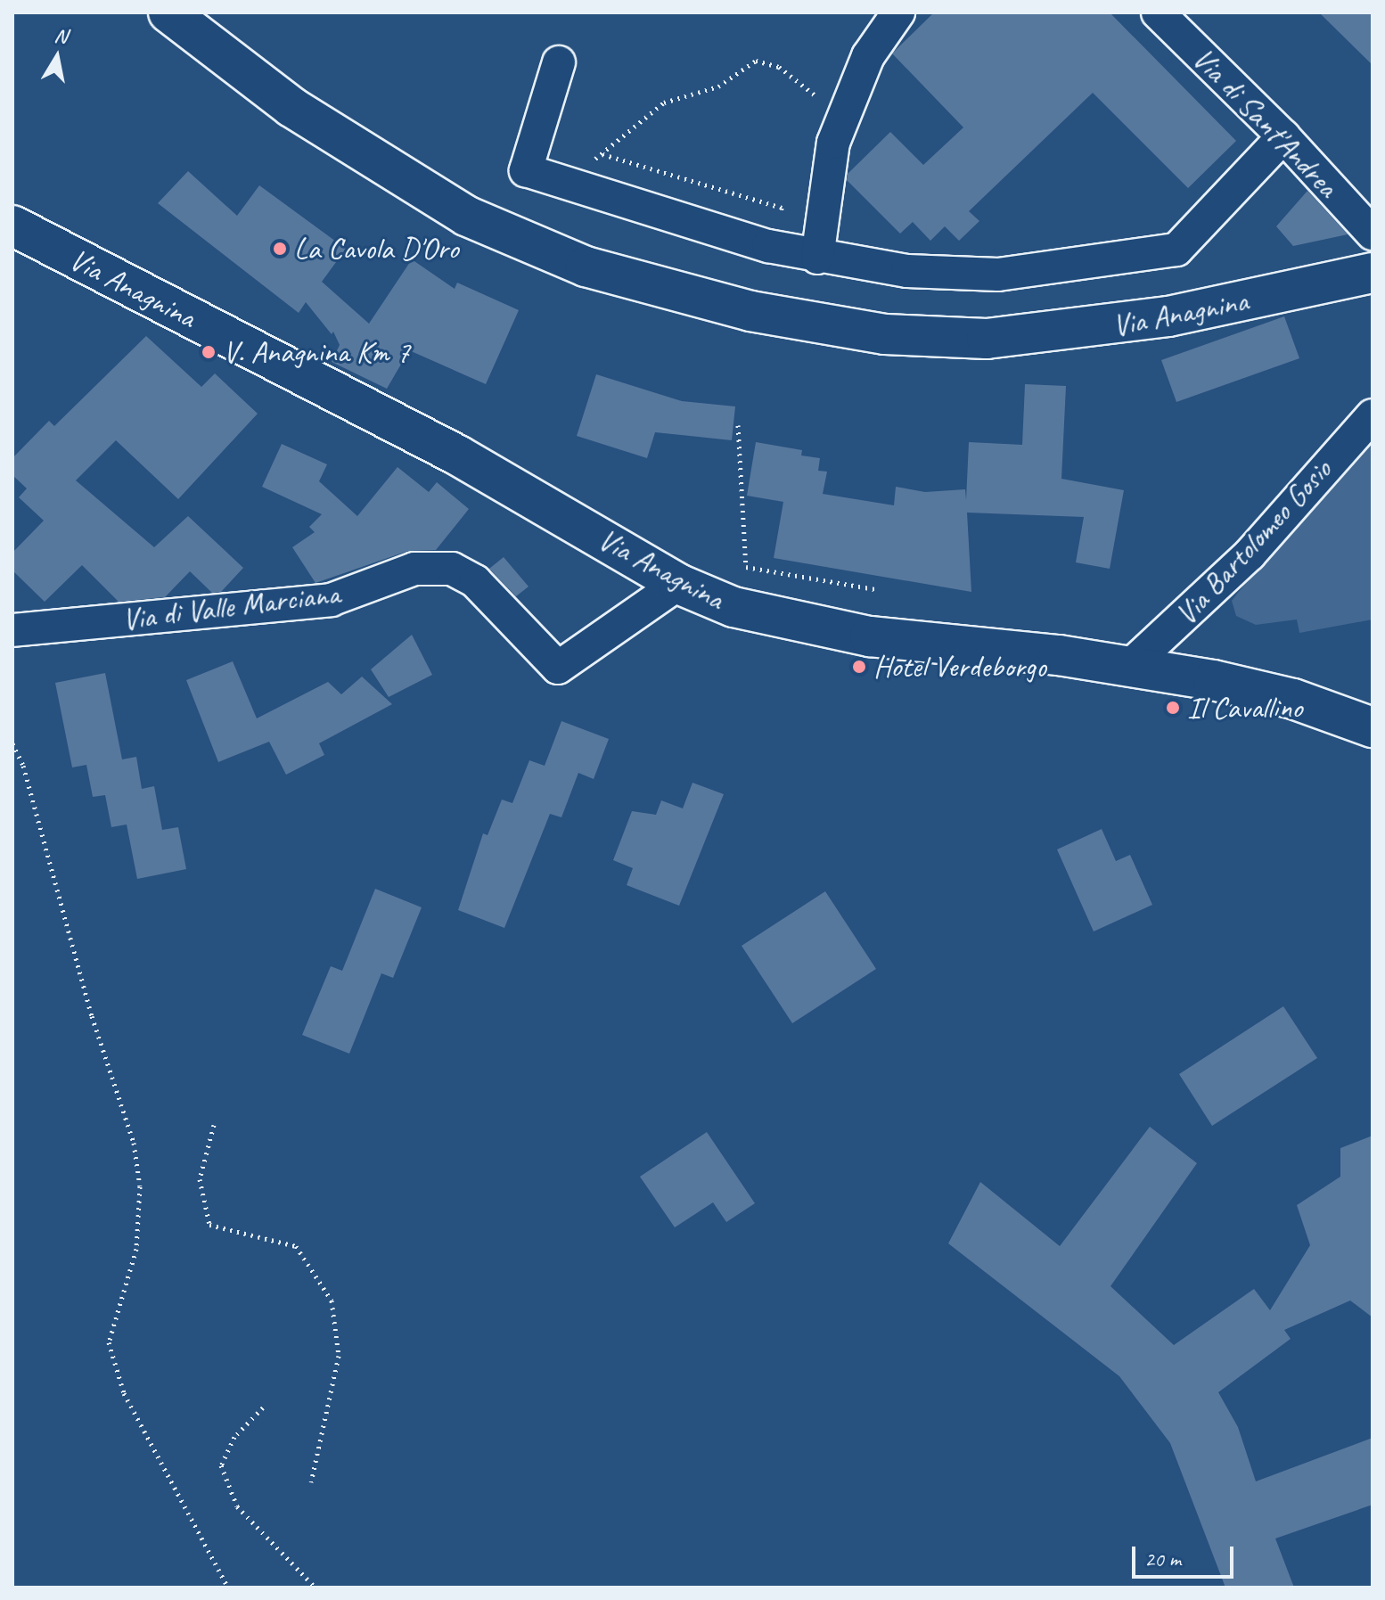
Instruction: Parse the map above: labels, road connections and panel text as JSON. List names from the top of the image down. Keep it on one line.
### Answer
{"streets":{"main road":["Via Anagnina"],"street":["Via di Sant'Andrea","Via Bartolomeo Gosio","Via di Valle Marciana"]},"crossings":[["Via Anagnina","Via Bartolomeo Gosio"],["Via Anagnina","Via di Valle Marciana"]],"places":["La Cavola D'Oro","V. Anagnina Km 7","Hotel Verdeborgo","Il Cavallino"],"scale_bar":"20 m","north":"top"}
